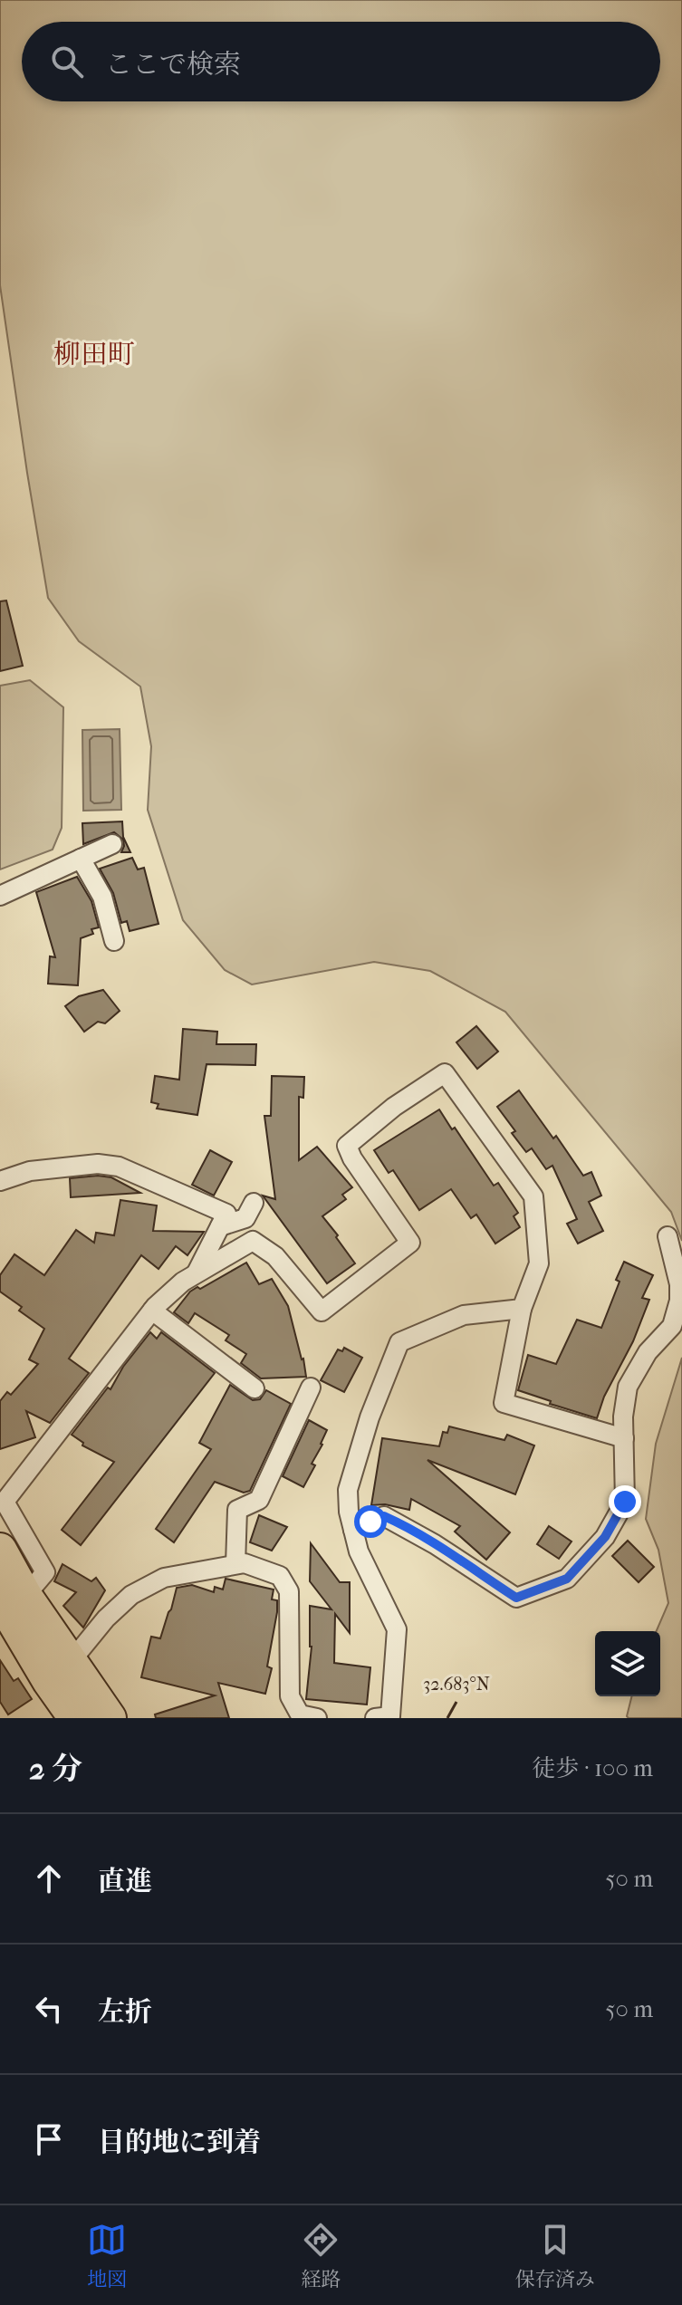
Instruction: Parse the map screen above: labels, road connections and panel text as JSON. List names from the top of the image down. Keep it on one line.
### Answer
{"districts":["柳田町"],"page":{"search":"ここで検索","heading":["2 分","徒歩 · 100 m"],"list":[["直進","50 m"],["左折","50 m"],"目的地に到着"],"nav":["地図","経路","保存済み"]},"coordinates":["32.683°N"]}
